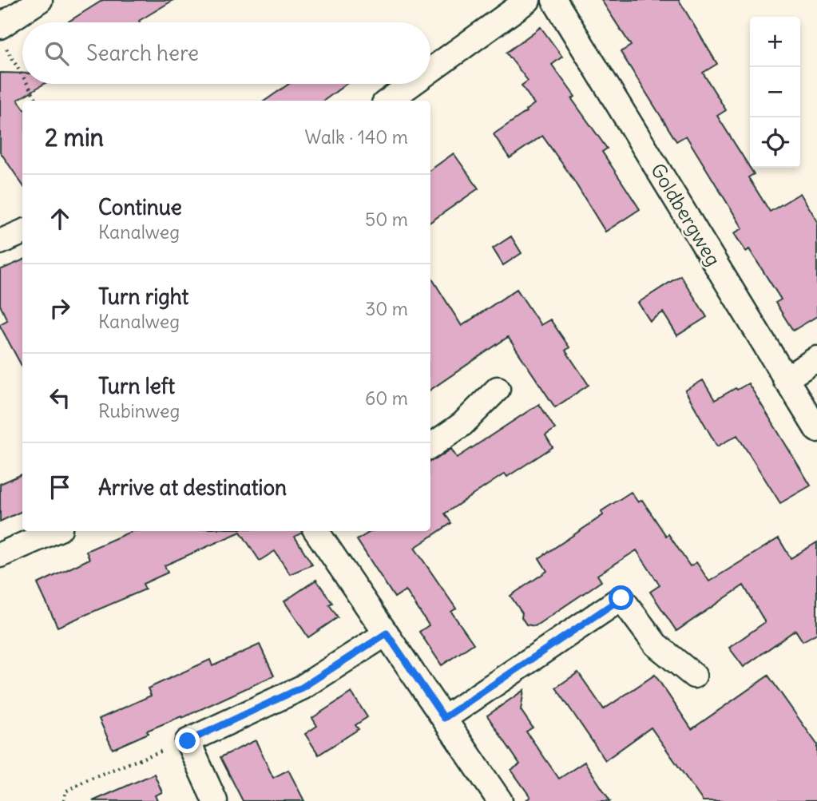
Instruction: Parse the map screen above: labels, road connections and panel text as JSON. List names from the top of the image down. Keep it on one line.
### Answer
{"streets":{"street":["Goldbergweg"]},"page":{"map_buttons":["+","−"],"search":"Search here","heading":["2 min","Walk · 140 m"],"list":[["Continue","Kanalweg","50 m"],["Turn right","Kanalweg","30 m"],["Turn left","Rubinweg","60 m"],"Arrive at destination"]}}
